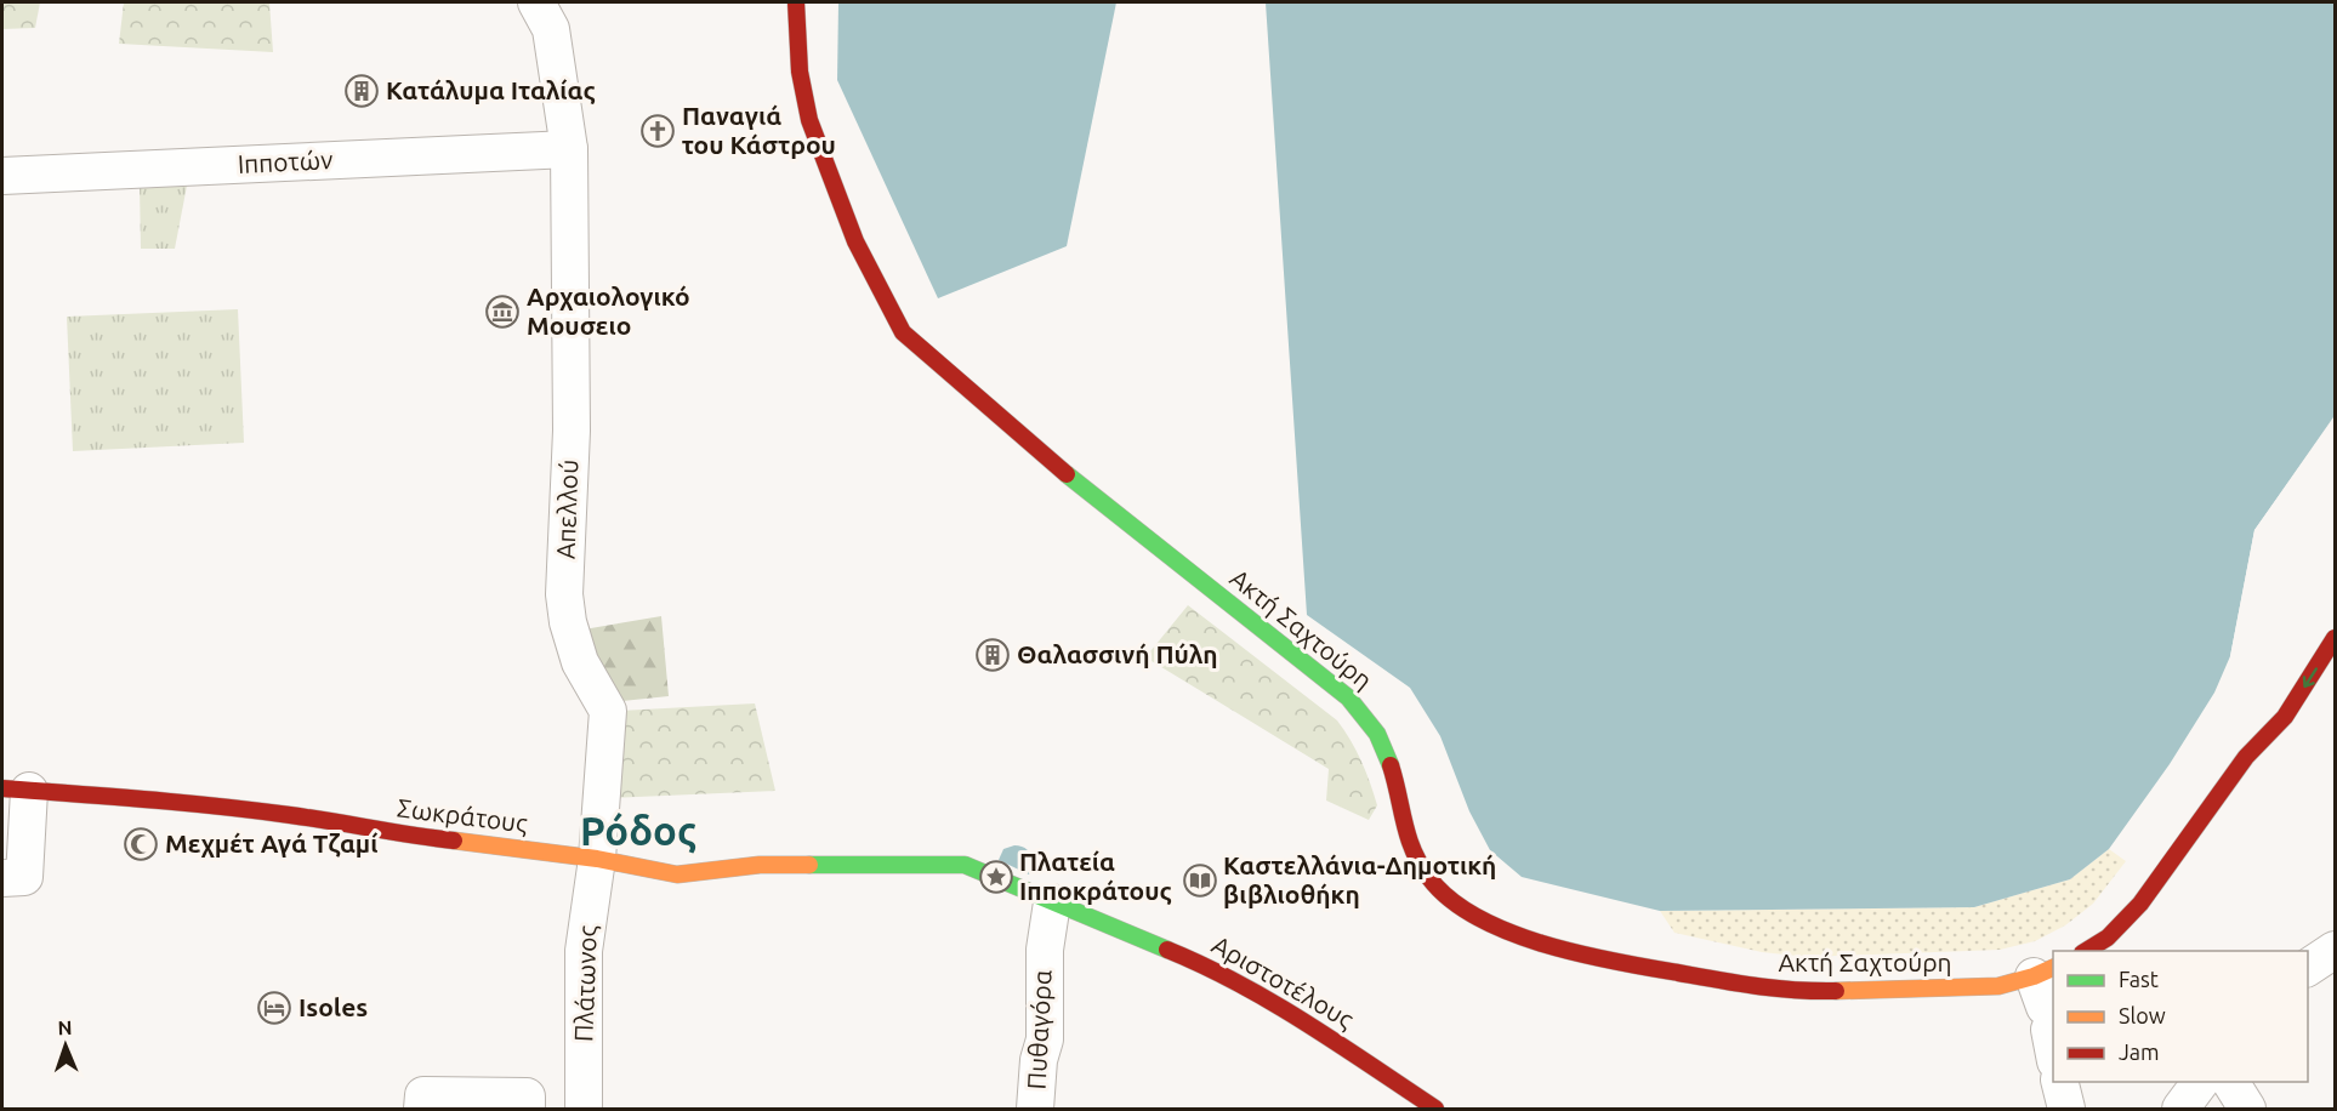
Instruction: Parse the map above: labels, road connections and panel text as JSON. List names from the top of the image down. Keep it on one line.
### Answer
{"streets":{"main road":["Ακτή Σαχτούρη","Σωκράτους","Αριστοτέλους"],"street":["Ιπποτών","Απελλού","Πλάτωνος","Πυθαγόρα"]},"crossings":[["Ιπποτών","Απελλού"],["Απελλού","Σωκράτους"],["Απελλού","Πλάτωνος"],["Σωκράτους","Αριστοτέλους"],["Σωκράτους","Πλάτωνος"],["Σωκράτους","Πυθαγόρα"],["Αριστοτέλους","Πυθαγόρα"]],"districts":["Ρόδος"],"places":{"building":["Κατάλυμα Ιταλίας","Θαλασσινή Πύλη"],"church":["Παναγιά του Κάστρου"],"museum":["Αρχαιολογικό Μουσειο"],"mosque":["Μεχμέτ Αγά Τζαμί"],"place":["Πλατεία Ιπποκράτους"],"library":["Καστελλάνια-Δημοτική βιβλιοθήκη"],"hotel":["Isoles"]},"legend":["Fast","Slow","Jam"],"north":"top"}
